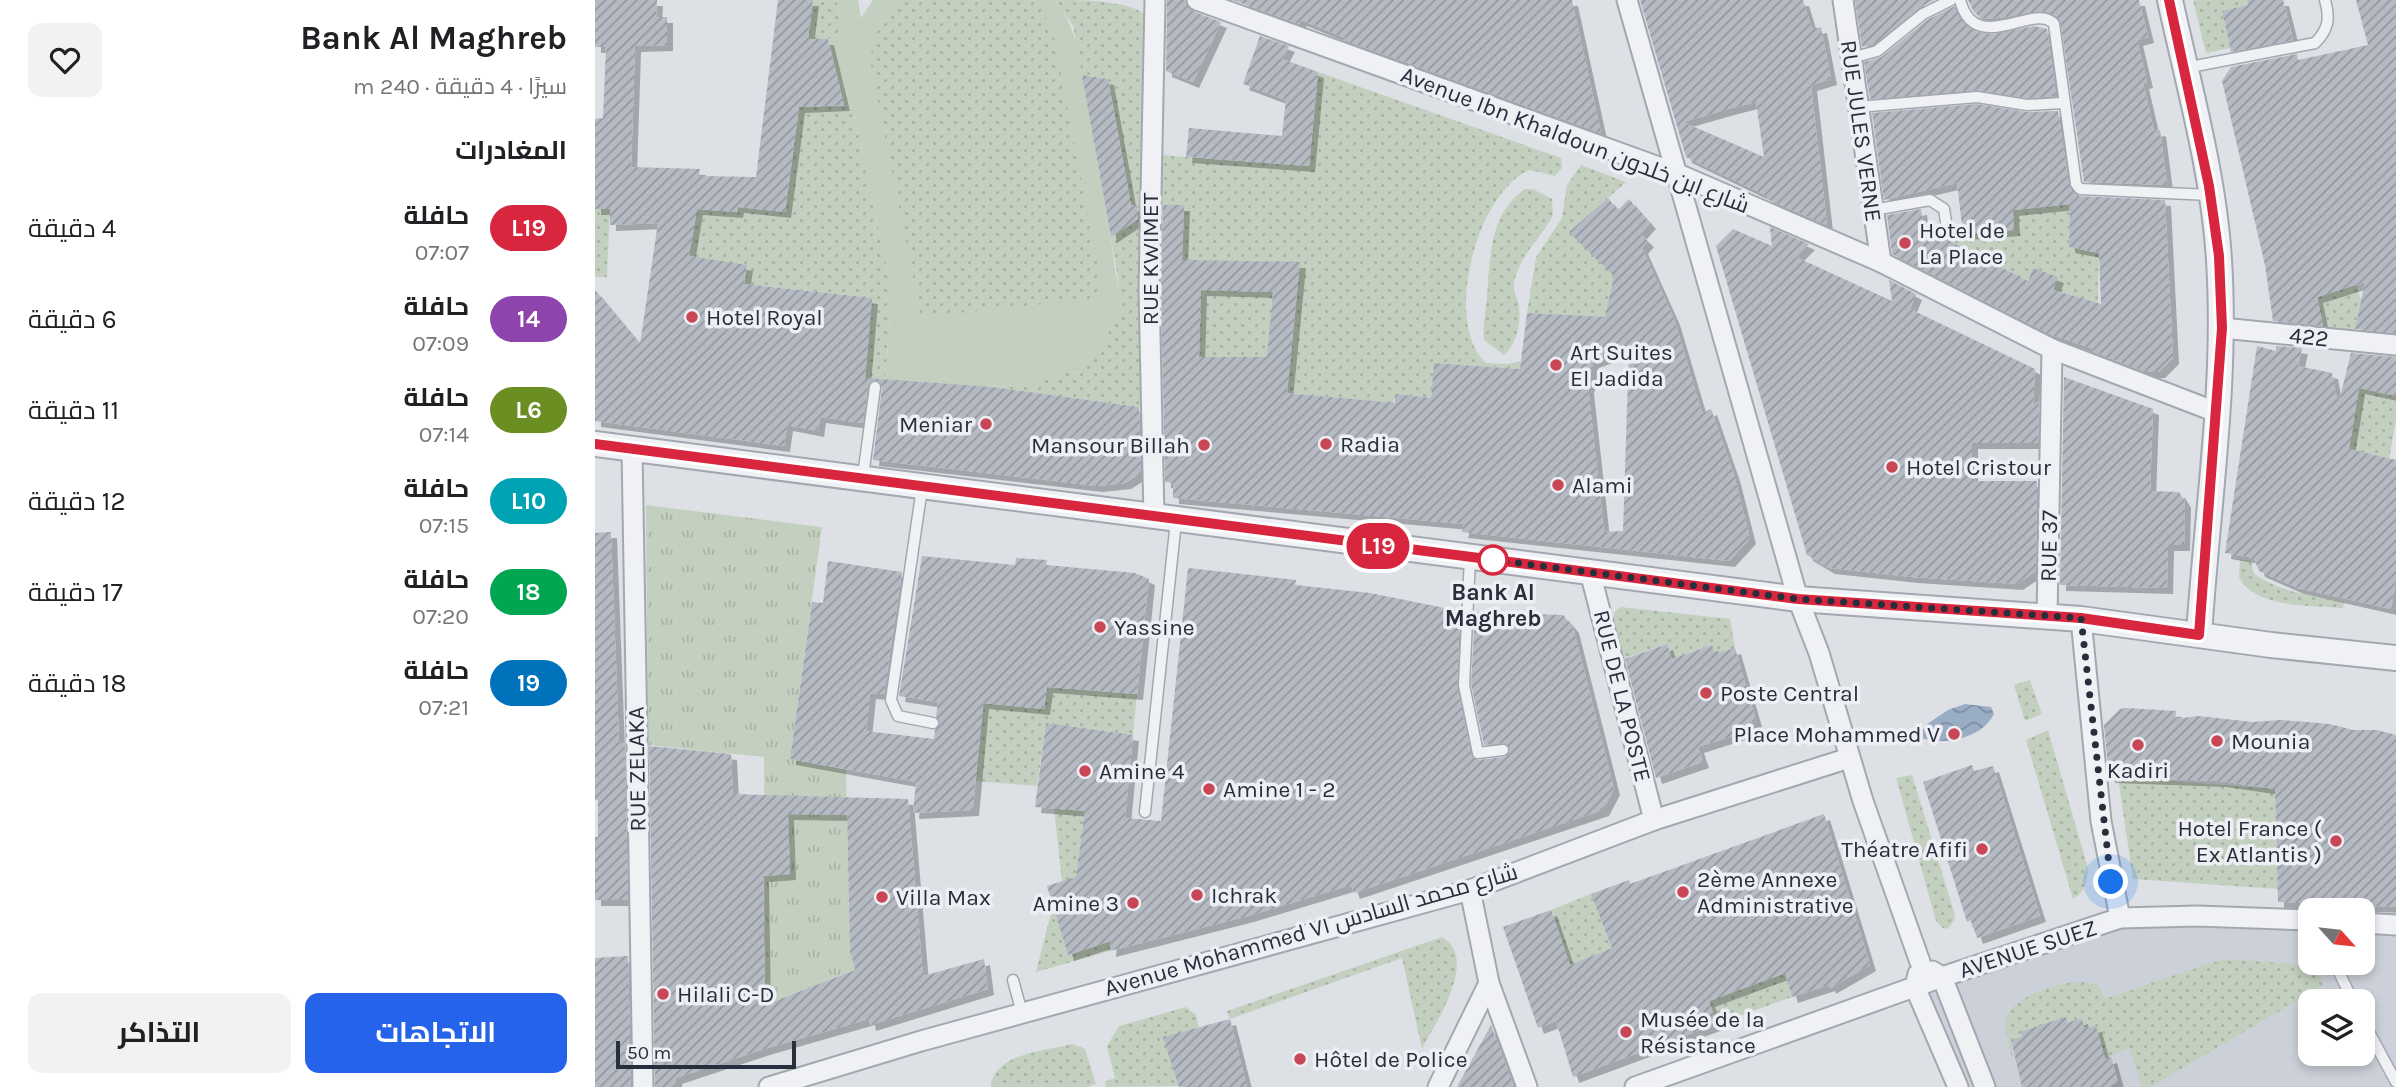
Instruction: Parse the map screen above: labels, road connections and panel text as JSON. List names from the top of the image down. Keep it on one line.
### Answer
{"streets":{"street":["RUE JULES VERNE","Avenue Ibn Khaldoun شارع ابن خلدون","RUE KWIMET","422","RUE 37","RUE DE LA POSTE","RUE ZELAKA","Avenue Mohammed VI شارع محمد السادس","AVENUE SUEZ"]},"crossings":[["RUE JULES VERNE","Avenue Ibn Khaldoun شارع ابن خلدون"],["Avenue Ibn Khaldoun شارع ابن خلدون","RUE 37"],["RUE DE LA POSTE","Avenue Mohammed VI شارع محمد السادس"]],"places":["Hotel de La Place","Hotel Royal","Art Suites El Jadida","Meniar","Radia","Mansour Billah","Hotel Cristour","Alami","Bank Al Maghreb","Yassine","Poste Central","Place Mohammed V","Mounia","Kadiri","Amine 4","Amine 1 - 2","Hotel France ( Ex Atlantis )","Théatre Afifi","2ème Annexe Administrative","Ichrak","Villa Max","Amine 3","Hilali C-D","Musée de la Résistance","Hôtel de Police"],"lines":["bus line L19"],"scale_bar":"50 m","north":"bottom right","page":{"on_map":"L19","heading":[["Bank Al Maghreb","سيرًا · 4 دقيقة · 240 m"],"المغادرات"],"list":[{"mark":"L19","name":"حافلة","note":"07:07","value":"4 دقيقة"},{"mark":"14","name":"حافلة","note":"07:09","value":"6 دقيقة"},{"mark":"L6","name":"حافلة","note":"07:14","value":"11 دقيقة"},{"mark":"L10","name":"حافلة","note":"07:15","value":"12 دقيقة"},{"mark":"18","name":"حافلة","note":"07:20","value":"17 دقيقة"},{"mark":"19","name":"حافلة","note":"07:21","value":"18 دقيقة"}],"buttons":["الاتجاهات","التذاكر"],"scale":"50 m"}}
